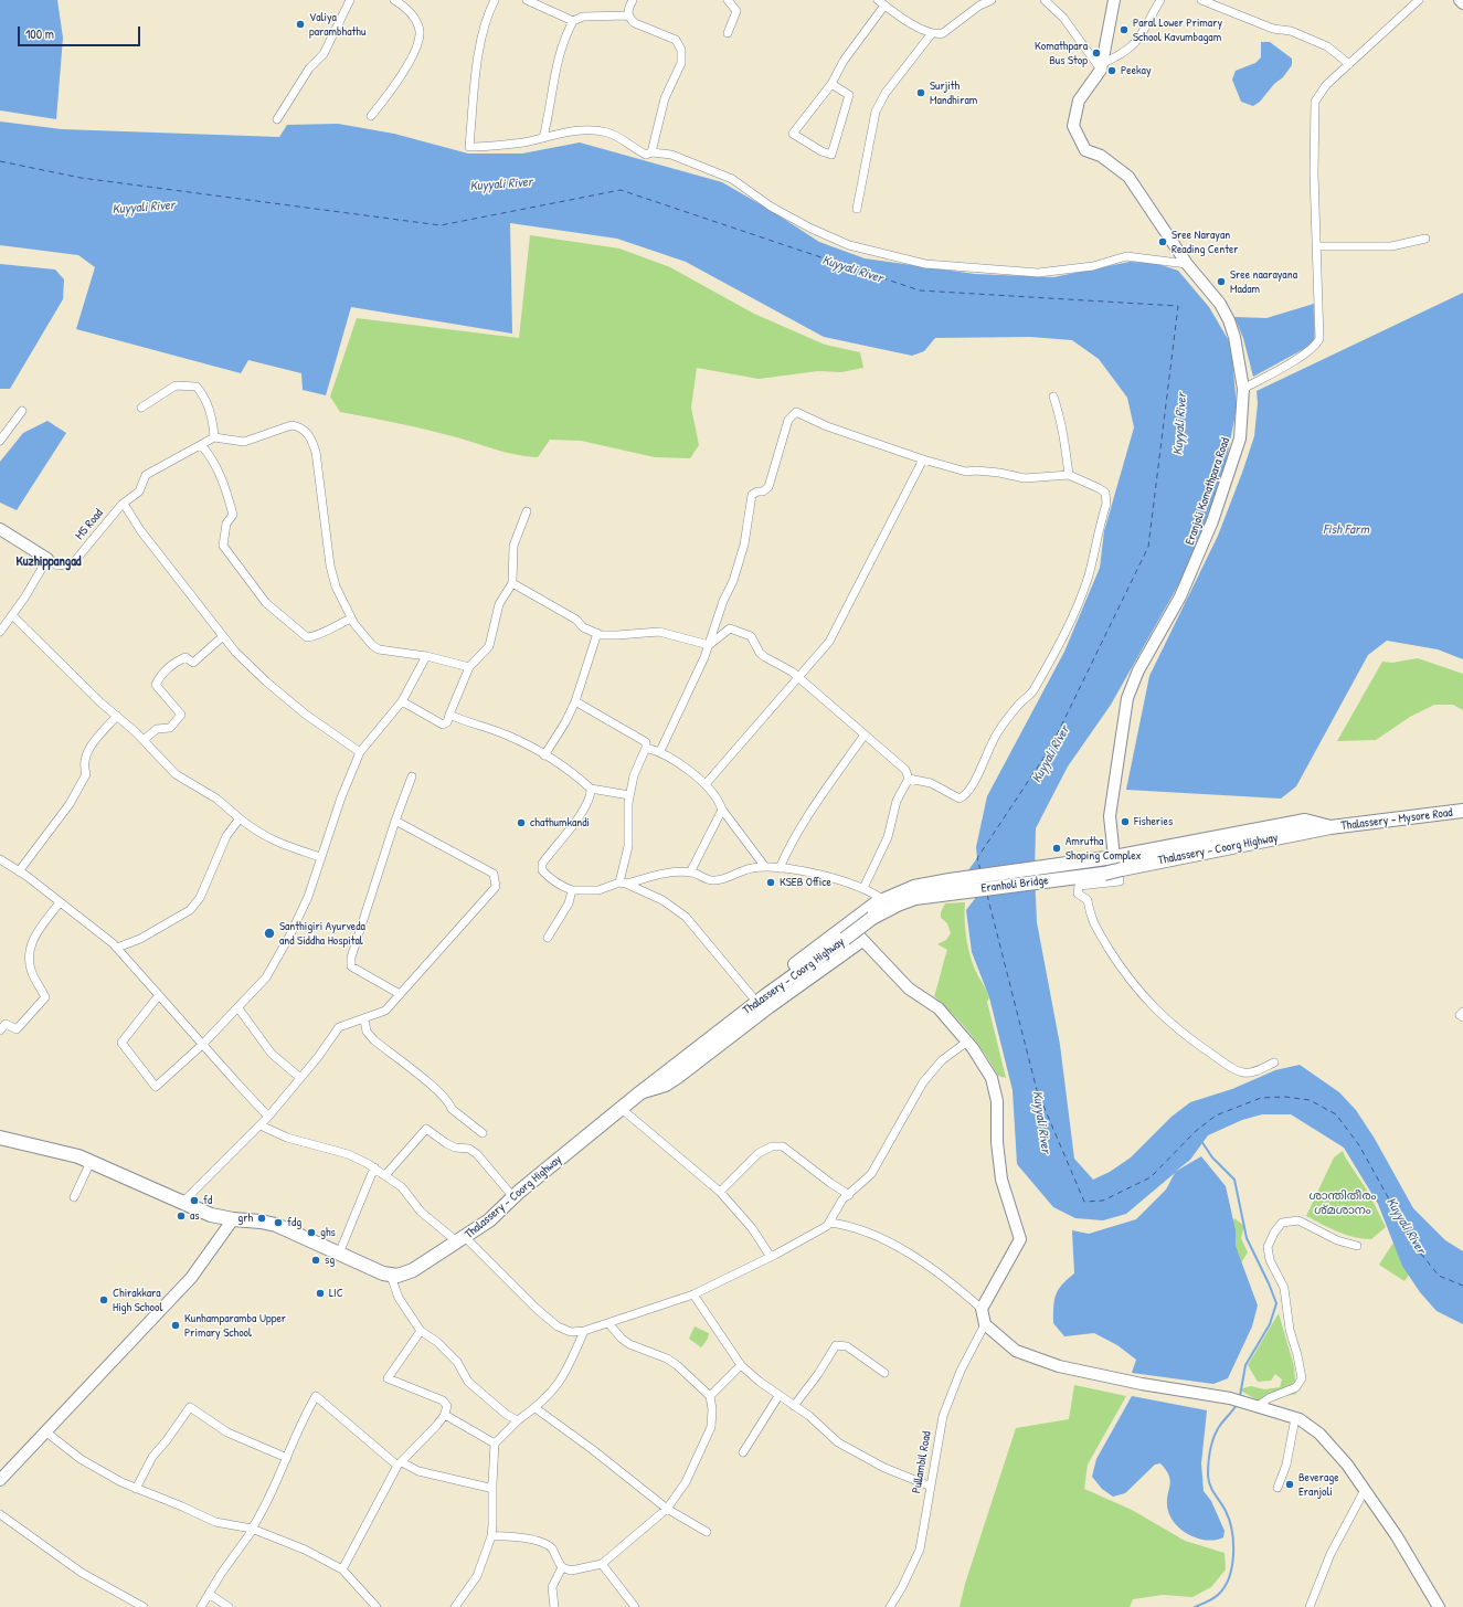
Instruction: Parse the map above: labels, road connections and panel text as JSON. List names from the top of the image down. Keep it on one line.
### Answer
{"streets":{"main road":["Thalassery - Mysore Road","Thalassery - Coorg Highway","Eranholi Bridge"],"street":["Eranjoli Komathpara Road","MS Road","Pullambil Road"]},"crossings":[["Thalassery - Mysore Road","Thalassery - Coorg Highway"],["Thalassery - Coorg Highway","Eranholi Bridge"]],"districts":["Kuzhippangad"],"water":["Kuyyali River","Fish Farm"],"parks":["ശാന്തിതീരം ശ്മശാനം"],"places":["Valiya parambhathu","Paral Lower Primary School Kavumbagam","Komathpara Bus Stop","Peekay","Surjith Mandhiram","Sree Narayan Reading Center","Sree naarayana Madam","Fisheries","chathumkandi","Amrutha Shoping Complex","KSEB Office","Santhigiri Ayurveda and Siddha Hospital","fd","as","grh","fdg","ghs","sg","LIC","Chirakkara High School","Kunhamparamba Upper Primary School","Beverage Eranjoli"],"scale_bar":"100 m"}
